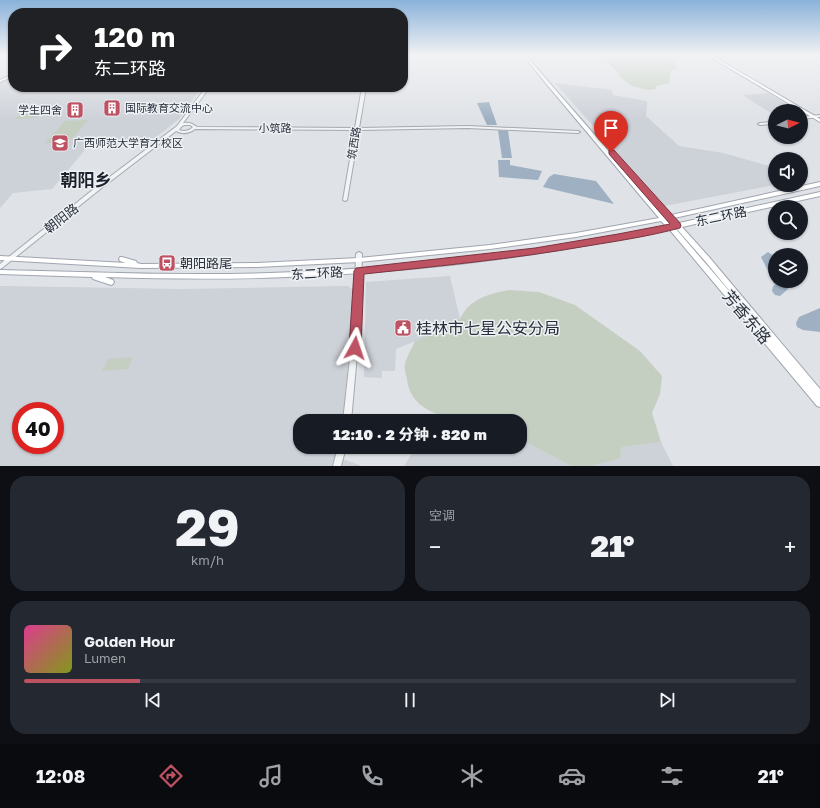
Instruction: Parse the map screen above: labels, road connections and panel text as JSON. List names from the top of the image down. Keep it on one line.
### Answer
{"streets":{"main road":["东二环路","芳香东路"],"street":["小筑路","筑西路","朝阳路"]},"crossings":[["小筑路","筑西路"],["东二环路","朝阳路"],["东二环路","芳香东路"]],"districts":["朝阳乡"],"places":{"building":["国际教育交流中心","学生四舍"],"school or university":["广西师范大学育才校区"],"bus stop":["朝阳路尾"],"public building":["桂林市七星公安分局"]},"north":"right","page":{"turn":["120 m","东二环路"],"limit":"40","trip":"12:10 · 2 分钟 · 820 m","tile":[["29","km/h"],"空调"],"heat":["−","21°","+"],"song":["Golden Hour","Lumen"],"tabs":["12:08","21°"]}}
